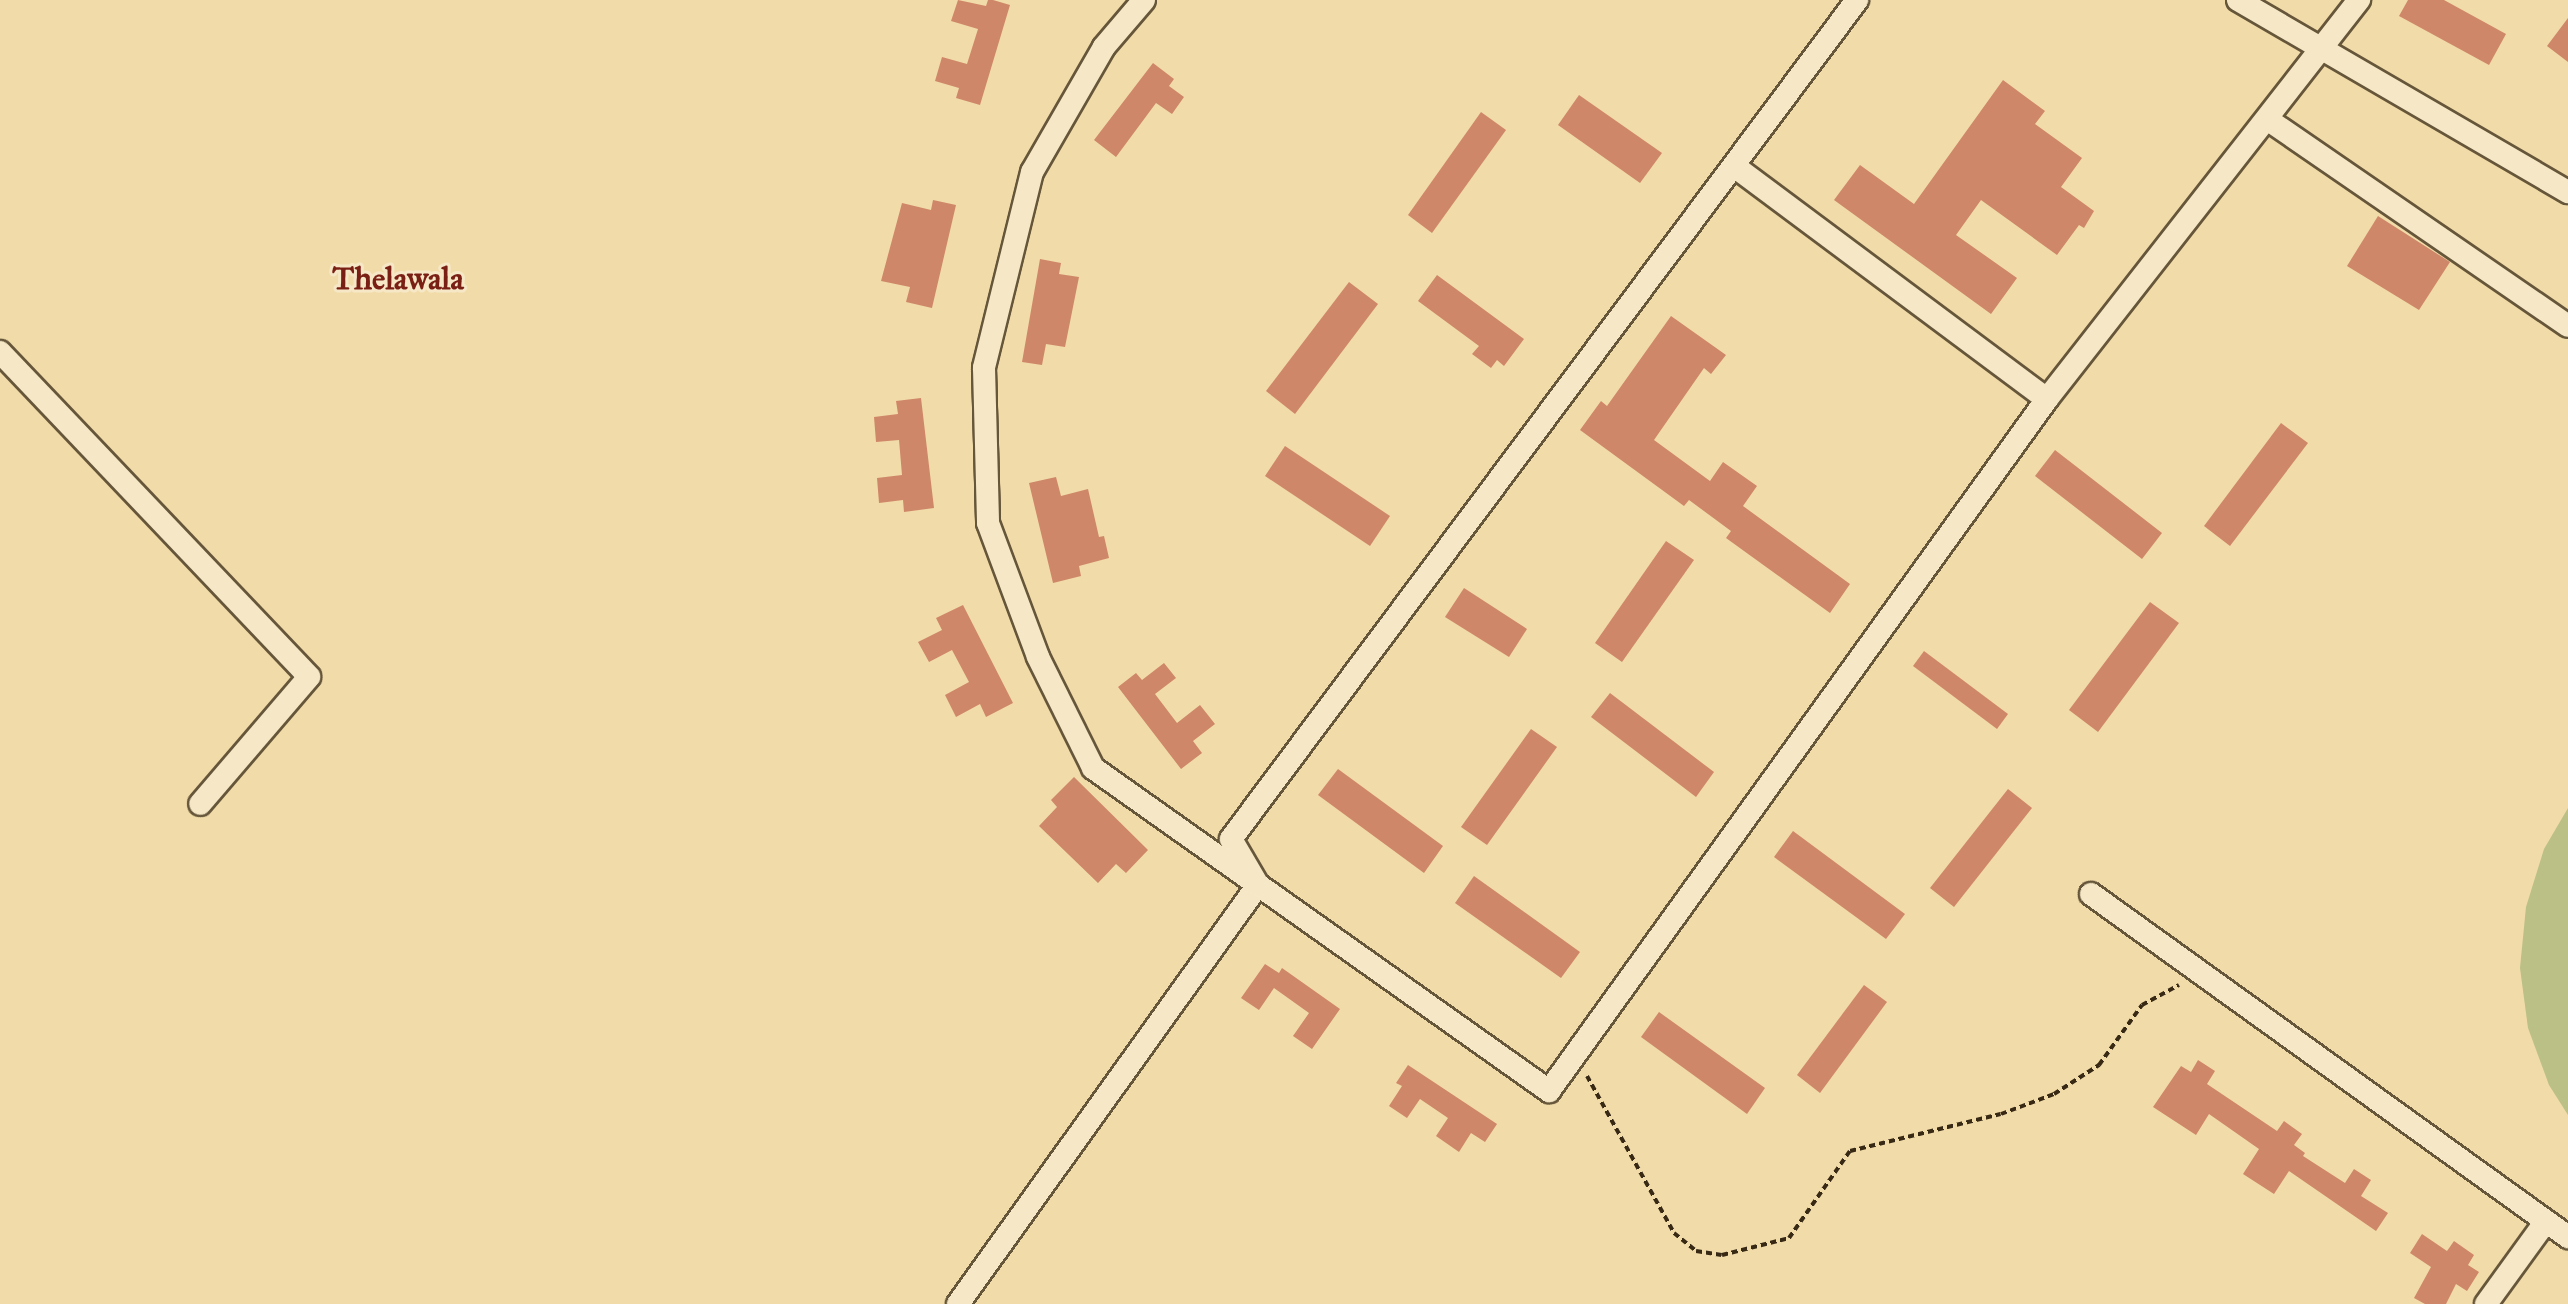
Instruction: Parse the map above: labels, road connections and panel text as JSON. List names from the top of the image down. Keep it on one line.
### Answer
{"districts":["Thelawala"]}
